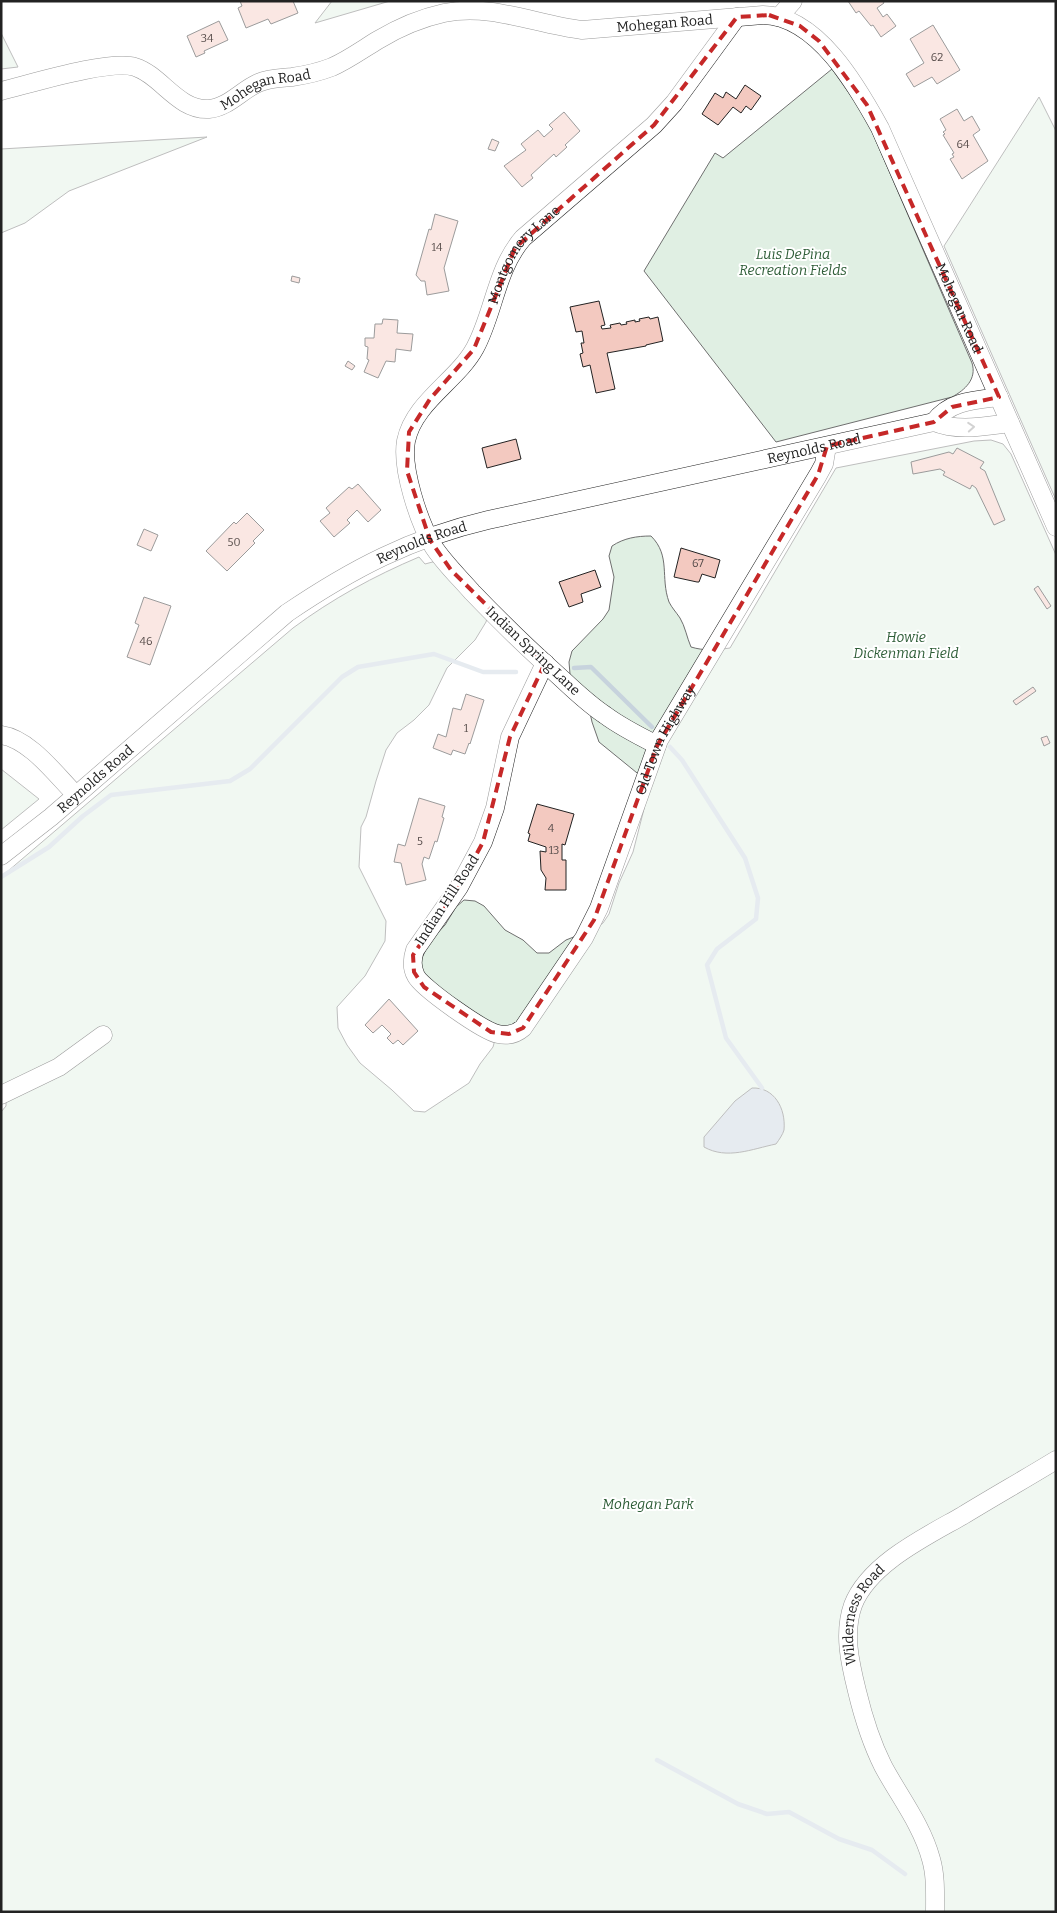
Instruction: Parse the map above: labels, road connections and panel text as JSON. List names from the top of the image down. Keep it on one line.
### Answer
{"streets":{"street":["Mohegan Road","Montgomery Lane","Reynolds Road","Indian Spring Lane","Old Town Highway","Indian Hill Road","Wilderness Road"]},"crossings":[["Mohegan Road","Montgomery Lane"],["Mohegan Road","Reynolds Road"],["Montgomery Lane","Reynolds Road"],["Montgomery Lane","Indian Spring Lane"],["Reynolds Road","Indian Spring Lane"],["Reynolds Road","Old Town Highway"],["Indian Spring Lane","Old Town Highway"],["Indian Spring Lane","Indian Hill Road"],["Old Town Highway","Indian Hill Road"]],"parks":["Luis DePina Recreation Fields","Howie Dickenman Field","Mohegan Park"],"house_numbers":["34","62","64","14","50","67","46","1","4","5","13"]}
